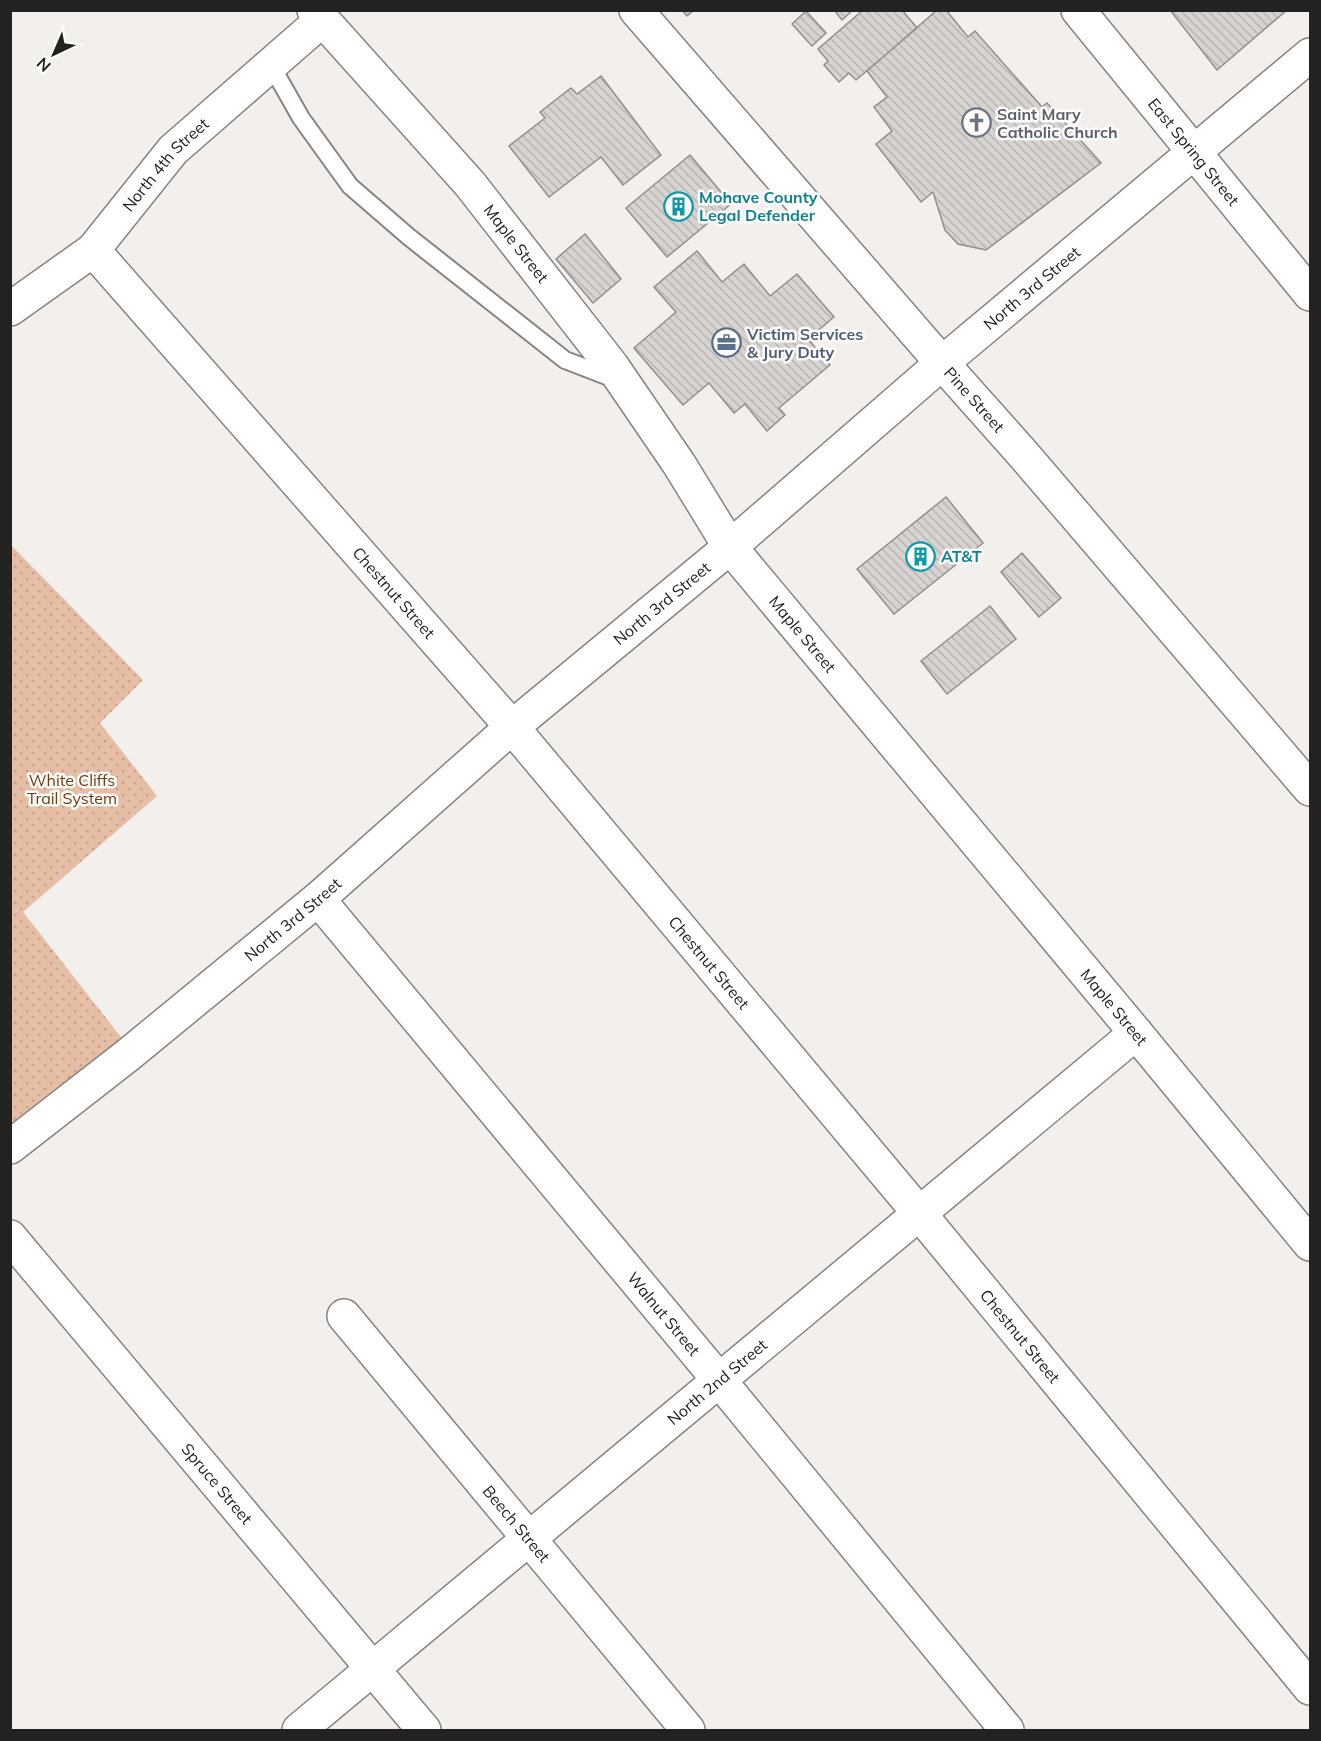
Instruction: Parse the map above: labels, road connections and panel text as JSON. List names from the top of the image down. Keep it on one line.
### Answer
{"streets":{"street":["East Spring Street","North 4th Street","Maple Street","North 3rd Street","Pine Street","Chestnut Street","Walnut Street","North 2nd Street","Spruce Street","Beech Street"]},"crossings":[["East Spring Street","North 3rd Street"],["North 4th Street","Maple Street"],["North 4th Street","Chestnut Street"],["Maple Street","North 3rd Street"],["Maple Street","North 2nd Street"],["North 3rd Street","Pine Street"],["North 3rd Street","Chestnut Street"],["North 3rd Street","Walnut Street"],["Chestnut Street","North 2nd Street"],["Walnut Street","North 2nd Street"],["North 2nd Street","Spruce Street"],["North 2nd Street","Beech Street"]],"parks":["White Cliffs Trail System"],"places":{"church":["Saint Mary Catholic Church"],"building":["Mohave County Legal Defender","AT&T"],"office":["Victim Services & Jury Duty"]},"north":"bottom left"}
